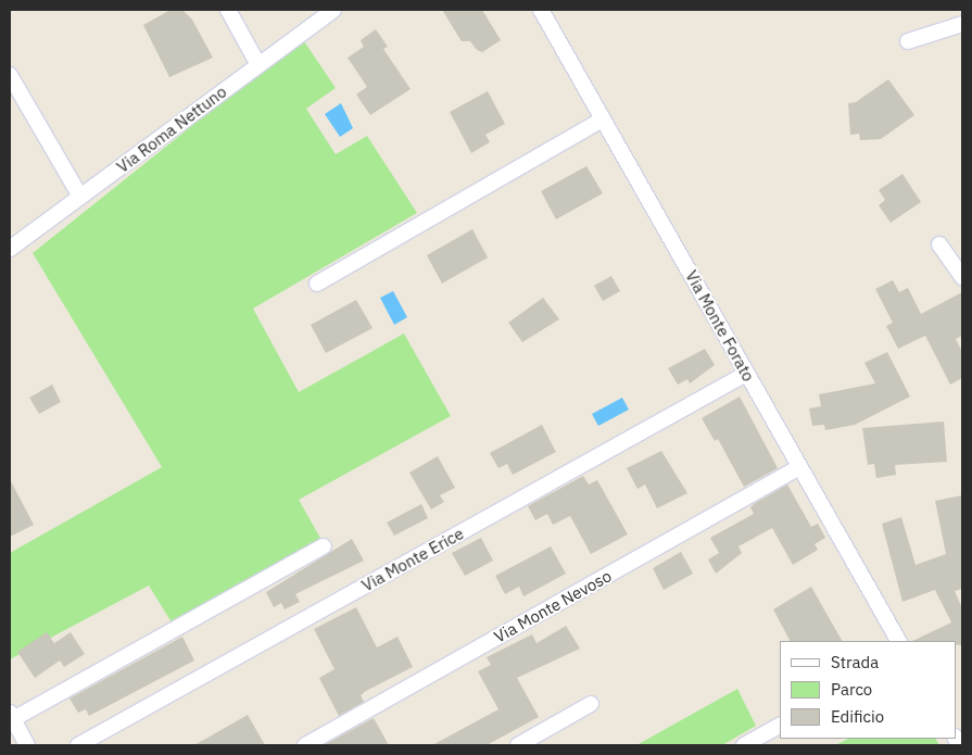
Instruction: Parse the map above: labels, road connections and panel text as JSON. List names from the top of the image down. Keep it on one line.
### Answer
{"streets":{"street":["Via Roma Nettuno","Via Monte Forato","Via Monte Erice","Via Monte Nevoso"]},"crossings":[["Via Monte Forato","Via Monte Erice"],["Via Monte Forato","Via Monte Nevoso"]],"legend":["Strada","Parco","Edificio"]}
